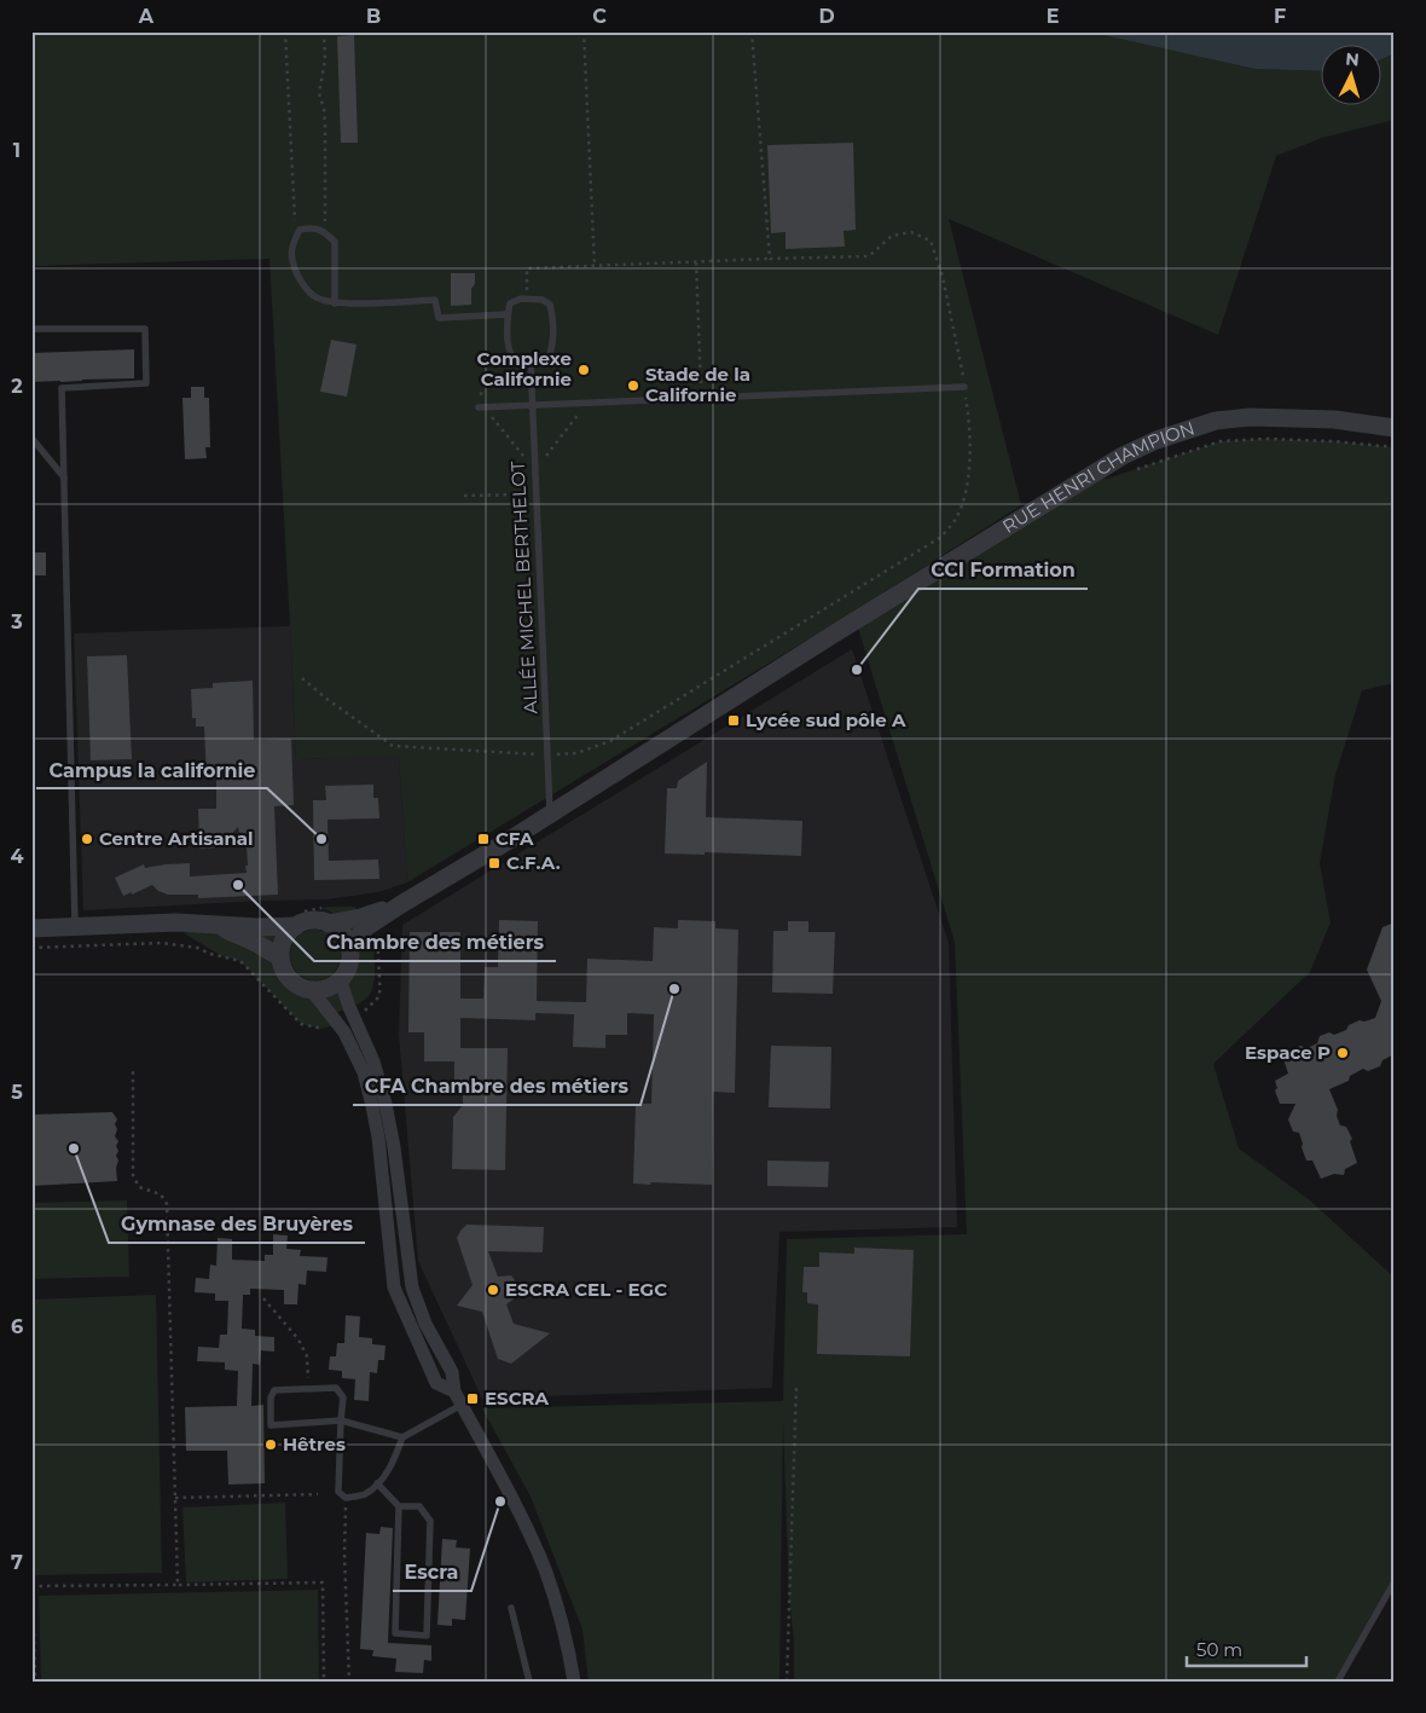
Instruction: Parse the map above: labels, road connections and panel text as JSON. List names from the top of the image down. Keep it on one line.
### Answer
{"streets":{"street":["RUE HENRI CHAMPION"],"lane":["ALLÉE MICHEL BERTHELOT"]},"crossings":[["RUE HENRI CHAMPION","ALLÉE MICHEL BERTHELOT"]],"places":{"other":["Complexe Californie","Stade de la Californie","CCI Formation","Centre Artisanal","Campus la californie","Chambre des métiers","CFA Chambre des métiers","Espace P","Gymnase des Bruyères","ESCRA CEL - EGC","Hêtres","Escra"],"transit":["Lycée sud pôle A","CFA","C.F.A.","ESCRA"]},"scale_bar":"50 m","north":"top","grid":{"columns":["A","B","C","D","E","F"],"rows":["1","2","3","4","5","6","7"]}}
